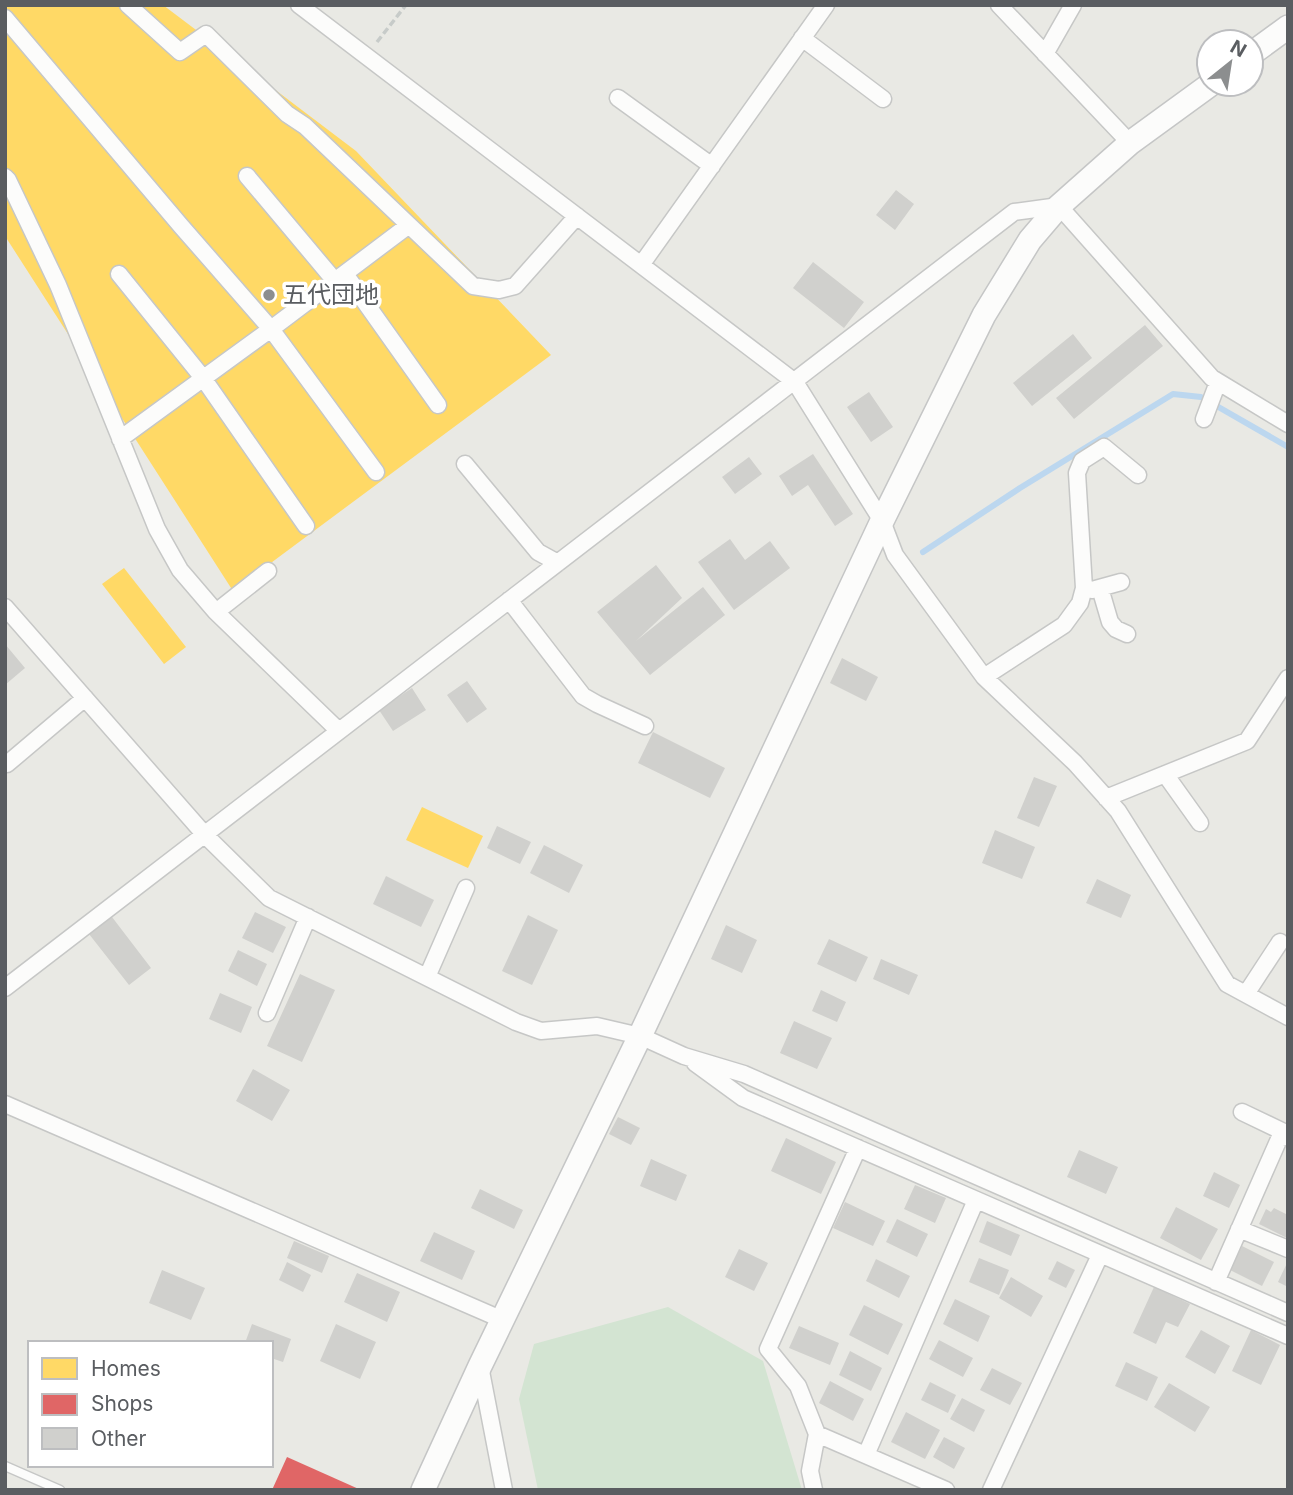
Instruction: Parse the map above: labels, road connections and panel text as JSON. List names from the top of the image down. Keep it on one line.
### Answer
{"places":["五代団地"],"legend":["Homes","Shops","Other"],"north":"top right"}
